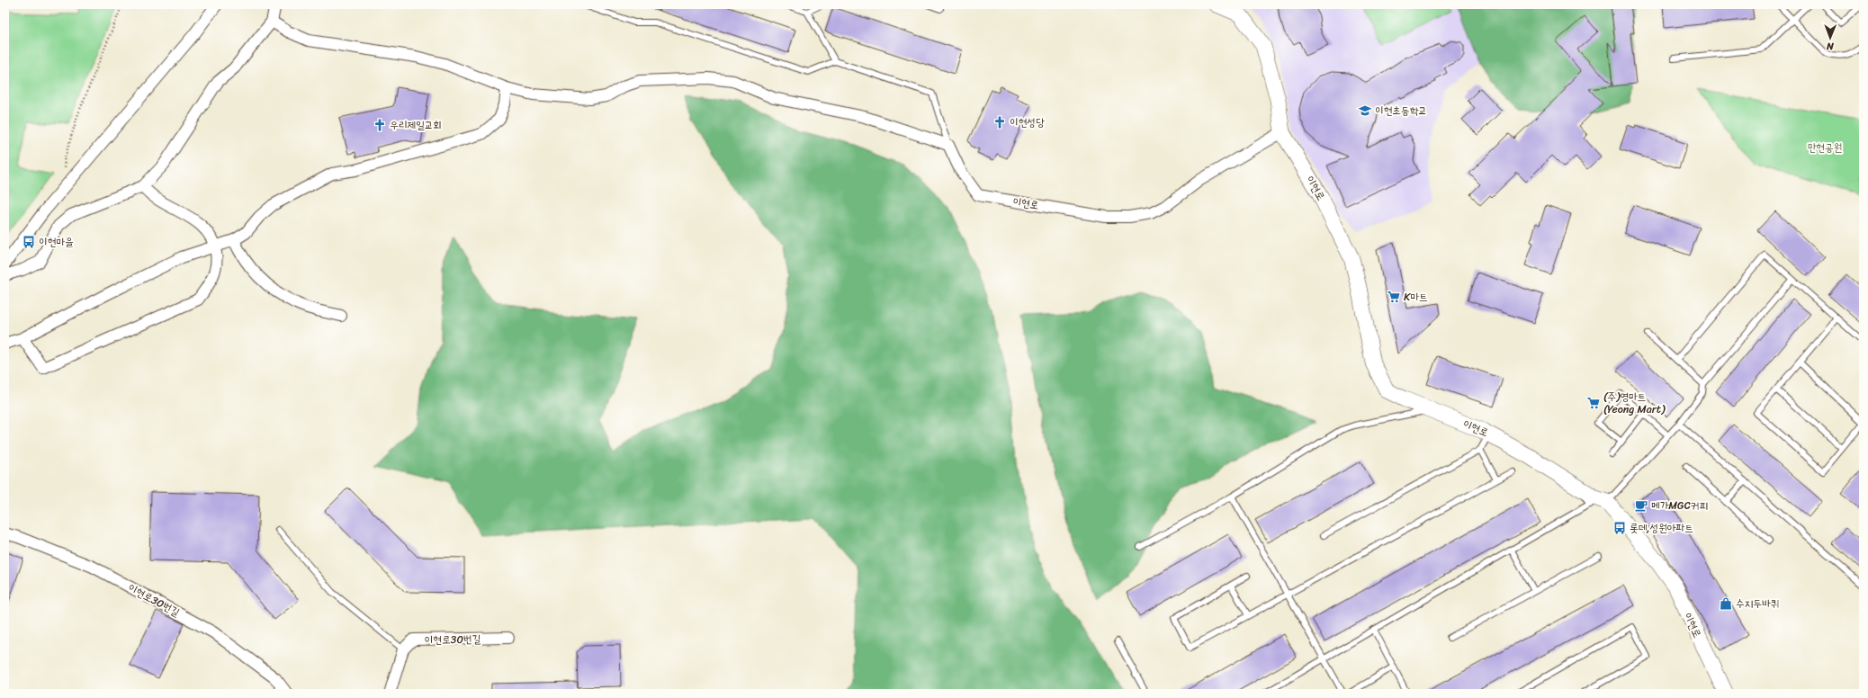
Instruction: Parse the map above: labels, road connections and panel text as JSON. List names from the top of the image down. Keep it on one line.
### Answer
{"streets":{"street":["이현로","이현로30번길"]},"parks":["만현공원"],"places":{"school or university":["이현초등학교"],"church":["이현성당","우리제일교회"],"bus stop":["이현마을","롯데,성원아파트"],"supermarket":["K마트","(주)영마트 (Yeong Mart)"],"cafe":["메가MGC커피"],"shop":["수지두바퀴"]},"north":"bottom"}
